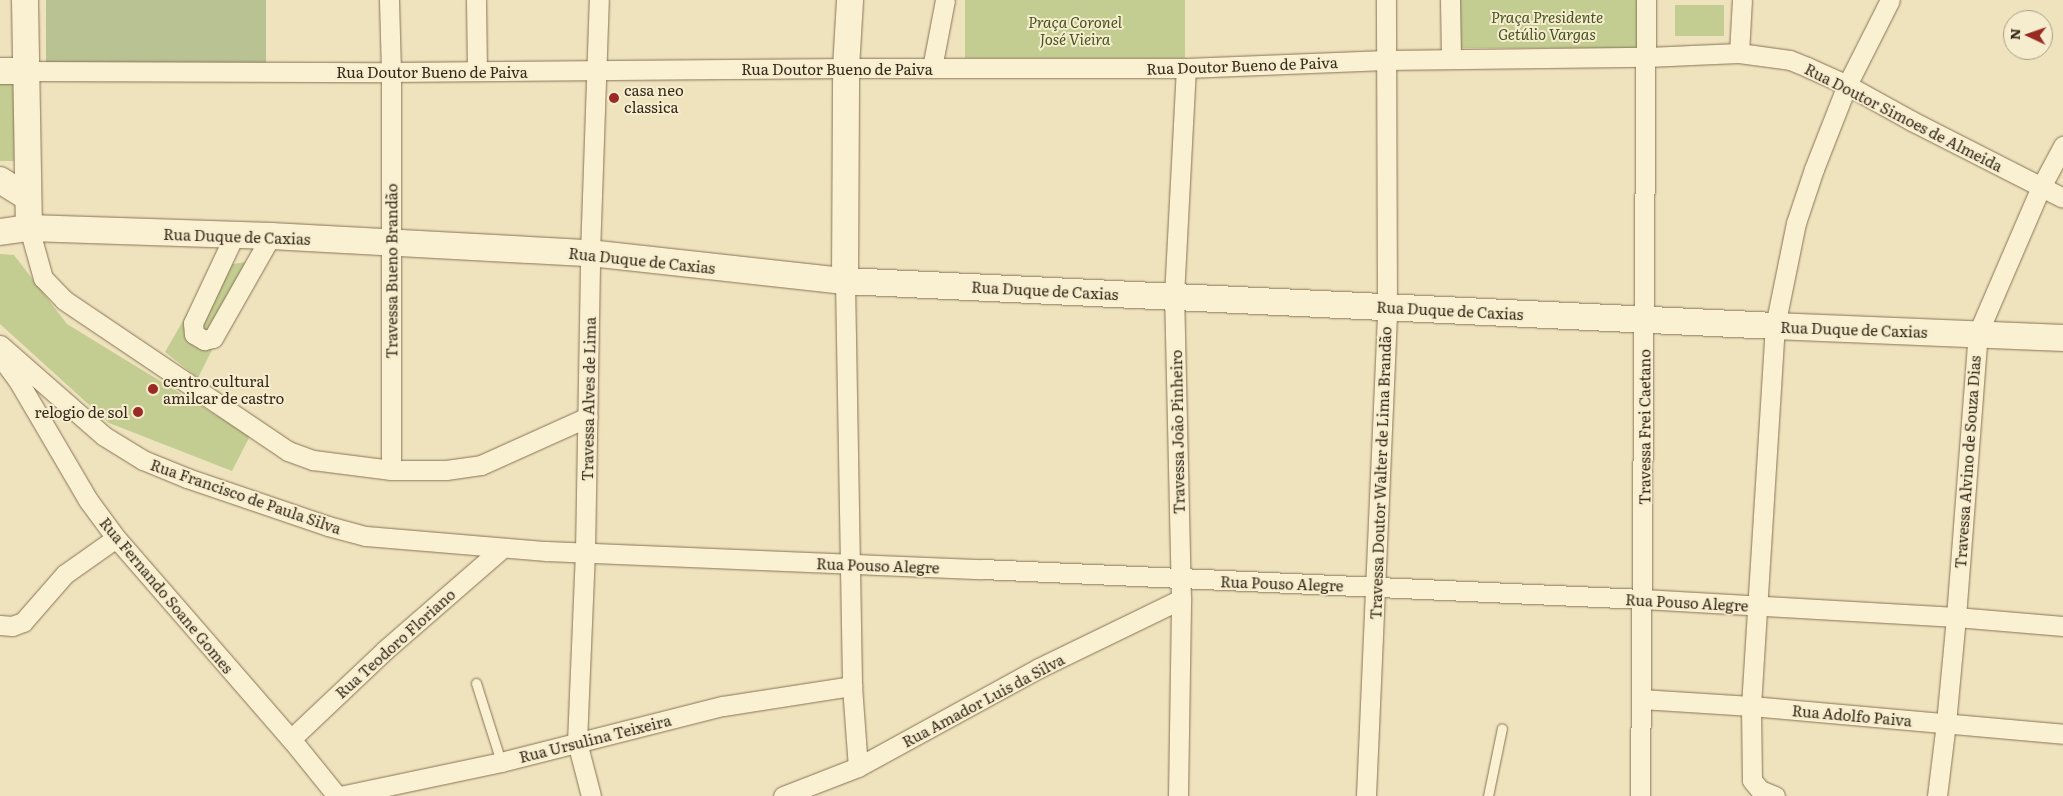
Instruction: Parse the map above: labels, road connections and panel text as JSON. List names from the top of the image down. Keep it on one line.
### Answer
{"streets":{"street":["Rua Doutor Bueno de Paiva","Rua Doutor Simoes de Almeida","Rua Duque de Caxias","Travessa Bueno Brandão","Travessa Alves de Lima","Travessa Frei Caetano","Travessa João Pinheiro","Travessa Alvino de Souza Dias","Travessa Doutor Walter de Lima Brandão","Rua Francisco de Paula Silva","Rua Pouso Alegre","Rua Fernando Soane Gomes","Rua Teodoro Floriano","Rua Amador Luis da Silva","Rua Adolfo Paiva","Rua Ursulina Teixeira"]},"crossings":[["Rua Doutor Bueno de Paiva","Rua Doutor Simoes de Almeida"],["Rua Doutor Bueno de Paiva","Travessa Bueno Brandão"],["Rua Doutor Bueno de Paiva","Travessa Alves de Lima"],["Rua Doutor Bueno de Paiva","Travessa Frei Caetano"],["Rua Doutor Bueno de Paiva","Travessa João Pinheiro"],["Rua Doutor Bueno de Paiva","Travessa Doutor Walter de Lima Brandão"],["Rua Doutor Simoes de Almeida","Travessa Frei Caetano"],["Rua Doutor Simoes de Almeida","Travessa Alvino de Souza Dias"],["Rua Duque de Caxias","Travessa Bueno Brandão"],["Rua Duque de Caxias","Travessa Alves de Lima"],["Rua Duque de Caxias","Travessa Frei Caetano"],["Rua Duque de Caxias","Travessa João Pinheiro"],["Rua Duque de Caxias","Travessa Alvino de Souza Dias"],["Rua Duque de Caxias","Travessa Doutor Walter de Lima Brandão"],["Travessa Alves de Lima","Rua Pouso Alegre"],["Travessa Alves de Lima","Rua Ursulina Teixeira"],["Travessa Frei Caetano","Rua Pouso Alegre"],["Travessa Frei Caetano","Rua Adolfo Paiva"],["Travessa João Pinheiro","Rua Pouso Alegre"],["Travessa João Pinheiro","Rua Amador Luis da Silva"],["Travessa Alvino de Souza Dias","Rua Pouso Alegre"],["Travessa Alvino de Souza Dias","Rua Adolfo Paiva"],["Travessa Doutor Walter de Lima Brandão","Rua Pouso Alegre"],["Rua Francisco de Paula Silva","Rua Pouso Alegre"],["Rua Francisco de Paula Silva","Rua Teodoro Floriano"],["Rua Pouso Alegre","Rua Teodoro Floriano"],["Rua Fernando Soane Gomes","Rua Teodoro Floriano"],["Rua Fernando Soane Gomes","Rua Ursulina Teixeira"]],"parks":["Praça Presidente Getúlio Vargas","Praça Coronel José Vieira"],"places":["casa neo classica","centro cultural amilcar de castro","relogio de sol"],"north":"left"}
